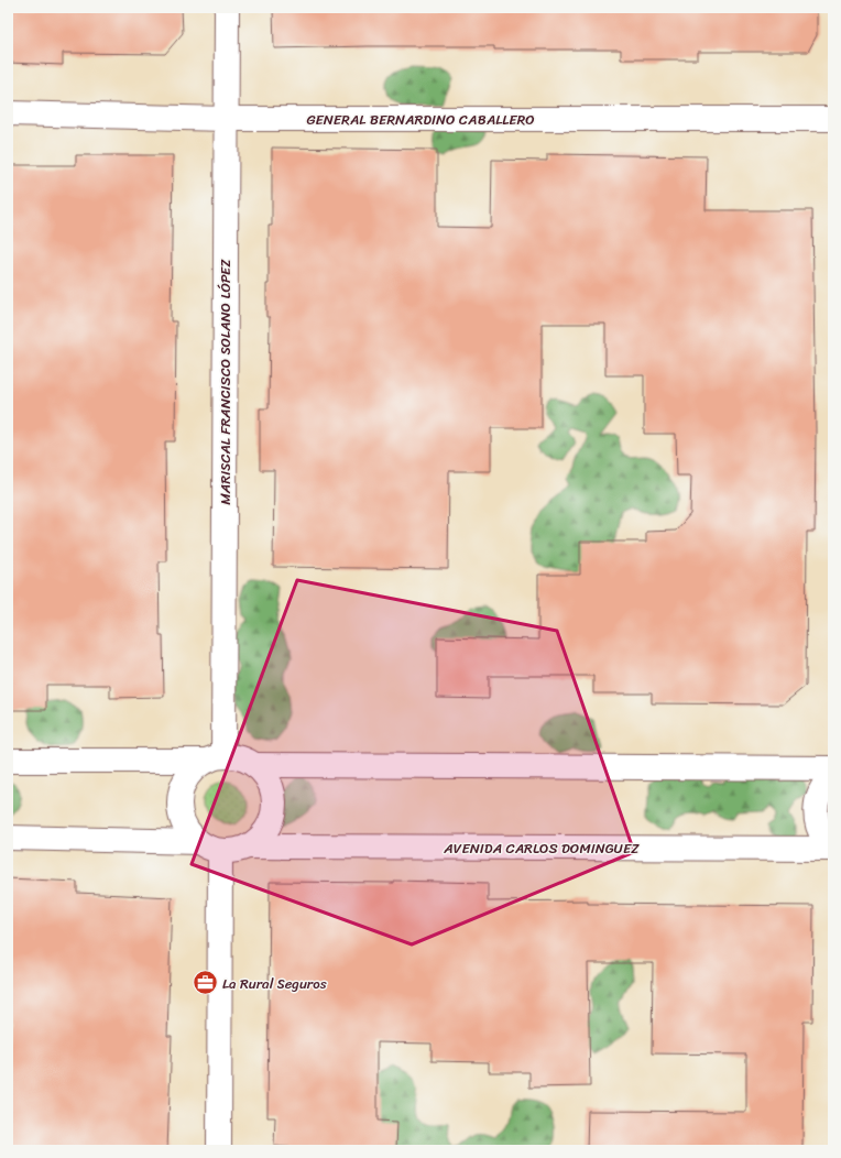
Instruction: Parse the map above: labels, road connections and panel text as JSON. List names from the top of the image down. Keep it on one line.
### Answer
{"streets":{"main road":["GENERAL BERNARDINO CABALLERO","MARISCAL FRANCISCO SOLANO LÓPEZ","AVENIDA CARLOS DOMINGUEZ"]},"crossings":[["GENERAL BERNARDINO CABALLERO","MARISCAL FRANCISCO SOLANO LÓPEZ"],["MARISCAL FRANCISCO SOLANO LÓPEZ","AVENIDA CARLOS DOMINGUEZ"]],"places":{"office":["La Rural Seguros"]}}
